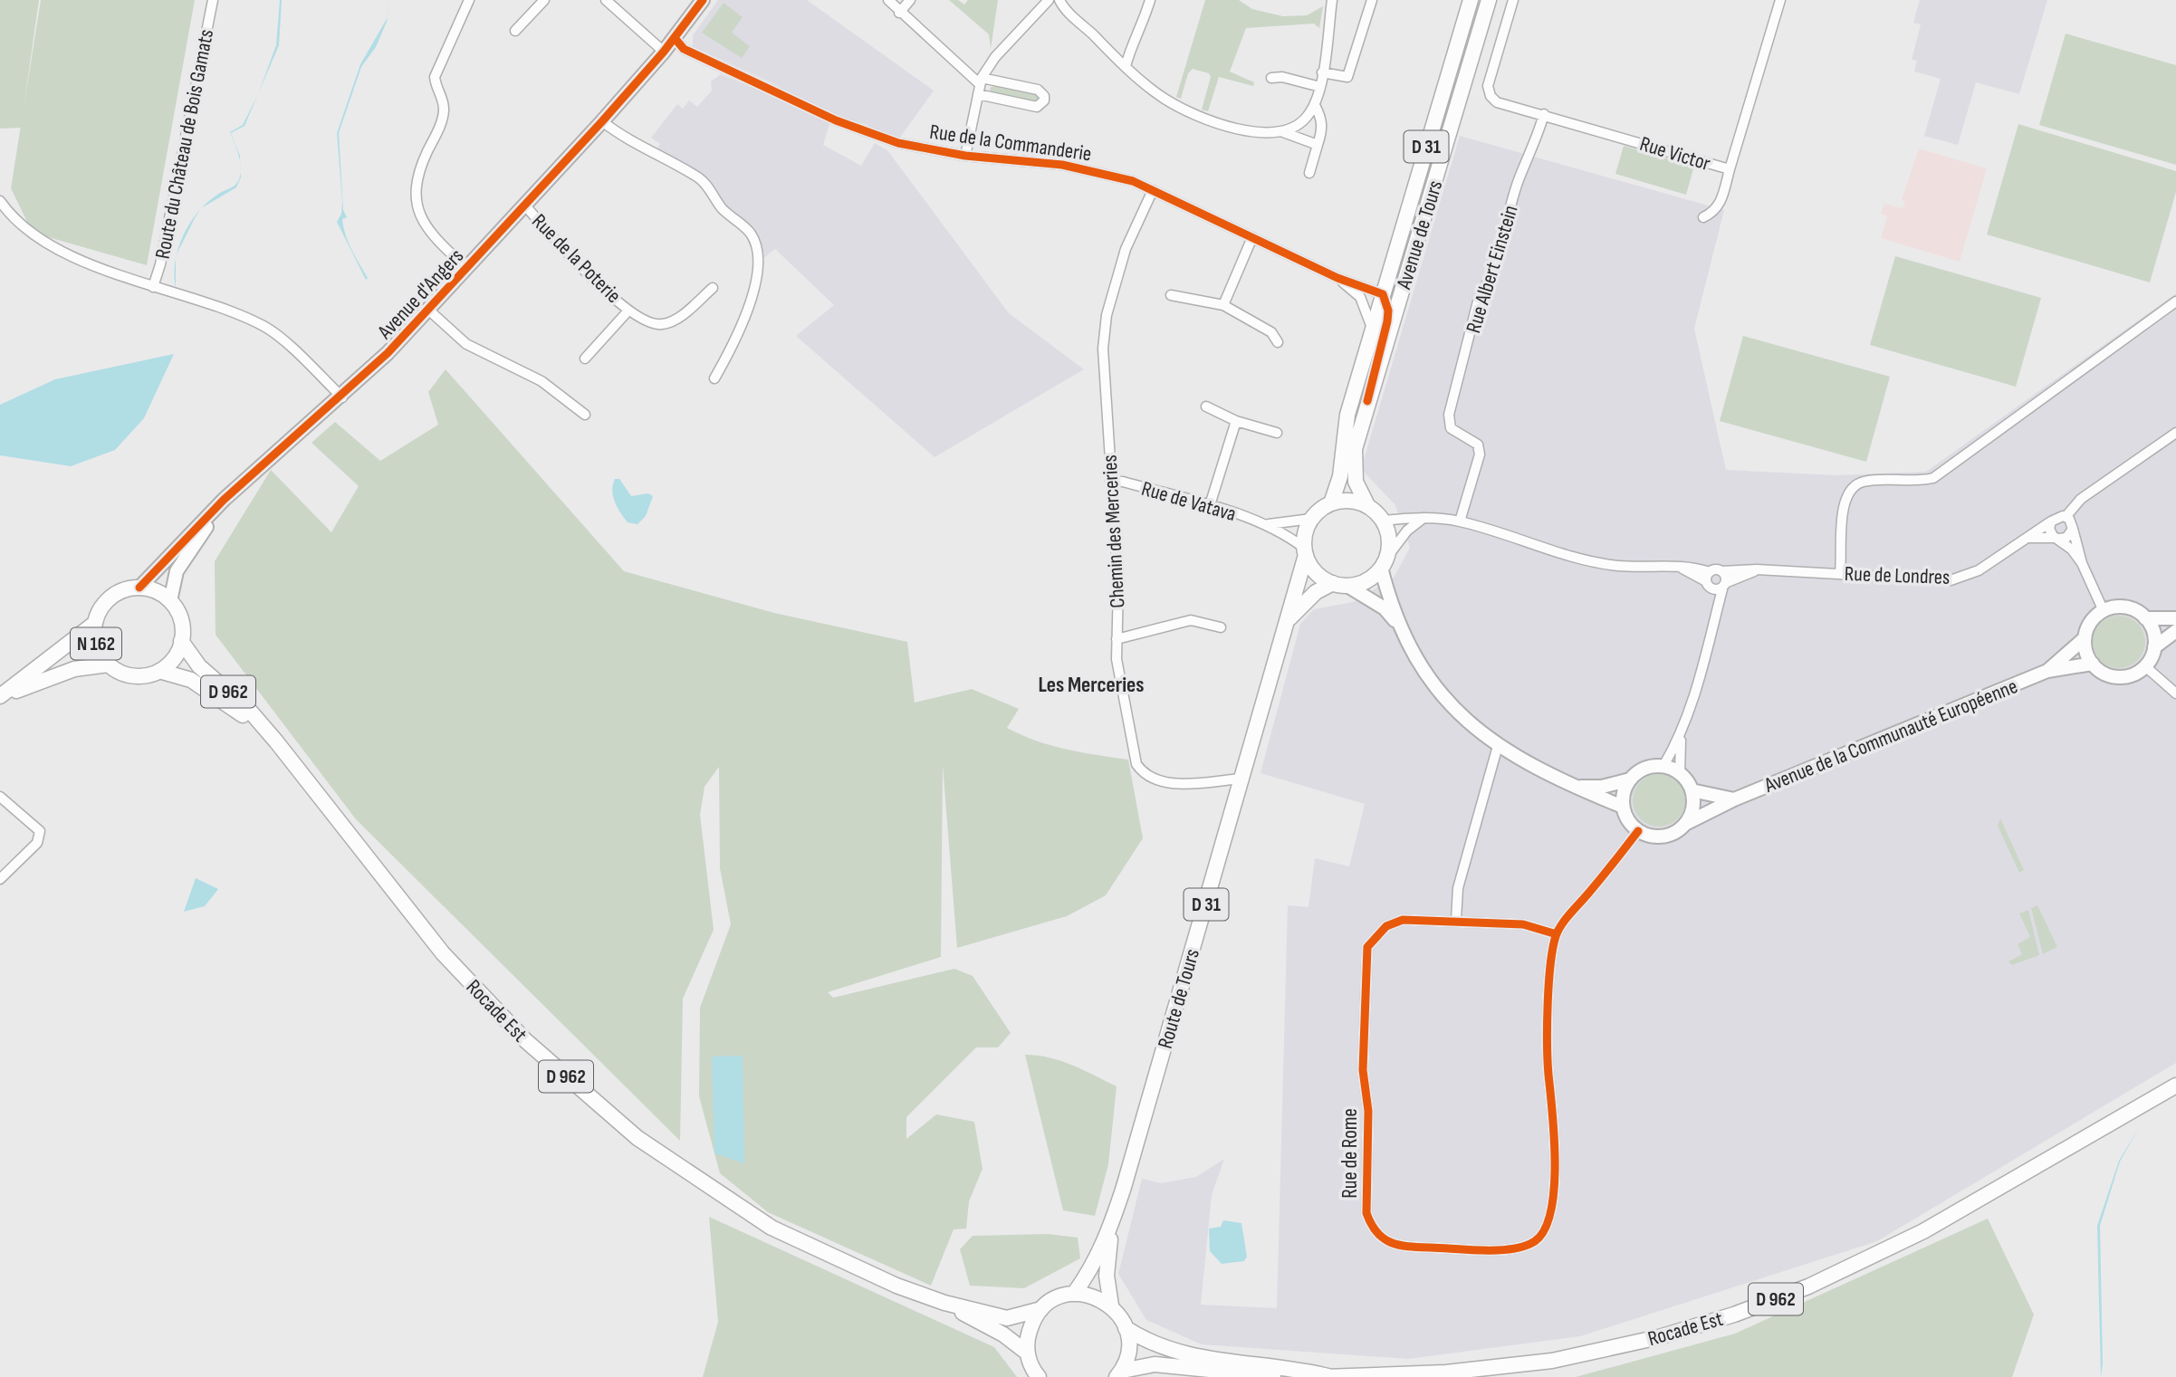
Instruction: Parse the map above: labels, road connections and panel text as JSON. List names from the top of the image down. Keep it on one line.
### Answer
{"streets":{"main road":["D 31","Avenue de Tours","N 162","D 962","Route de Tours","Rocade Est"],"street":["Rue de la Commanderie","Route du Château de Bois Gamats","Rue Victor","Rue de la Poterie","Rue Albert Einstein","Avenue d'Angers","Rue de Vatava","Chemin des Merceries","Rue de Londres","Avenue de la Communauté Européenne","Rue de Rome"]},"crossings":[["Rue de la Commanderie","Avenue de Tours"],["Rue de la Commanderie","Avenue d'Angers"],["Rue de la Commanderie","Chemin des Merceries"],["Rue Victor","Rue Albert Einstein"],["Avenue de Tours","Rue de Vatava"],["Avenue de Tours","Route de Tours"],["Rue de la Poterie","Avenue d'Angers"],["Avenue d'Angers","N 162"],["Avenue d'Angers","Rocade Est"],["Rue de Vatava","Chemin des Merceries"],["Rue de Vatava","Route de Tours"],["Chemin des Merceries","Route de Tours"],["N 162","Rocade Est"],["Route de Tours","Rocade Est"]],"districts":["Les Merceries"]}
